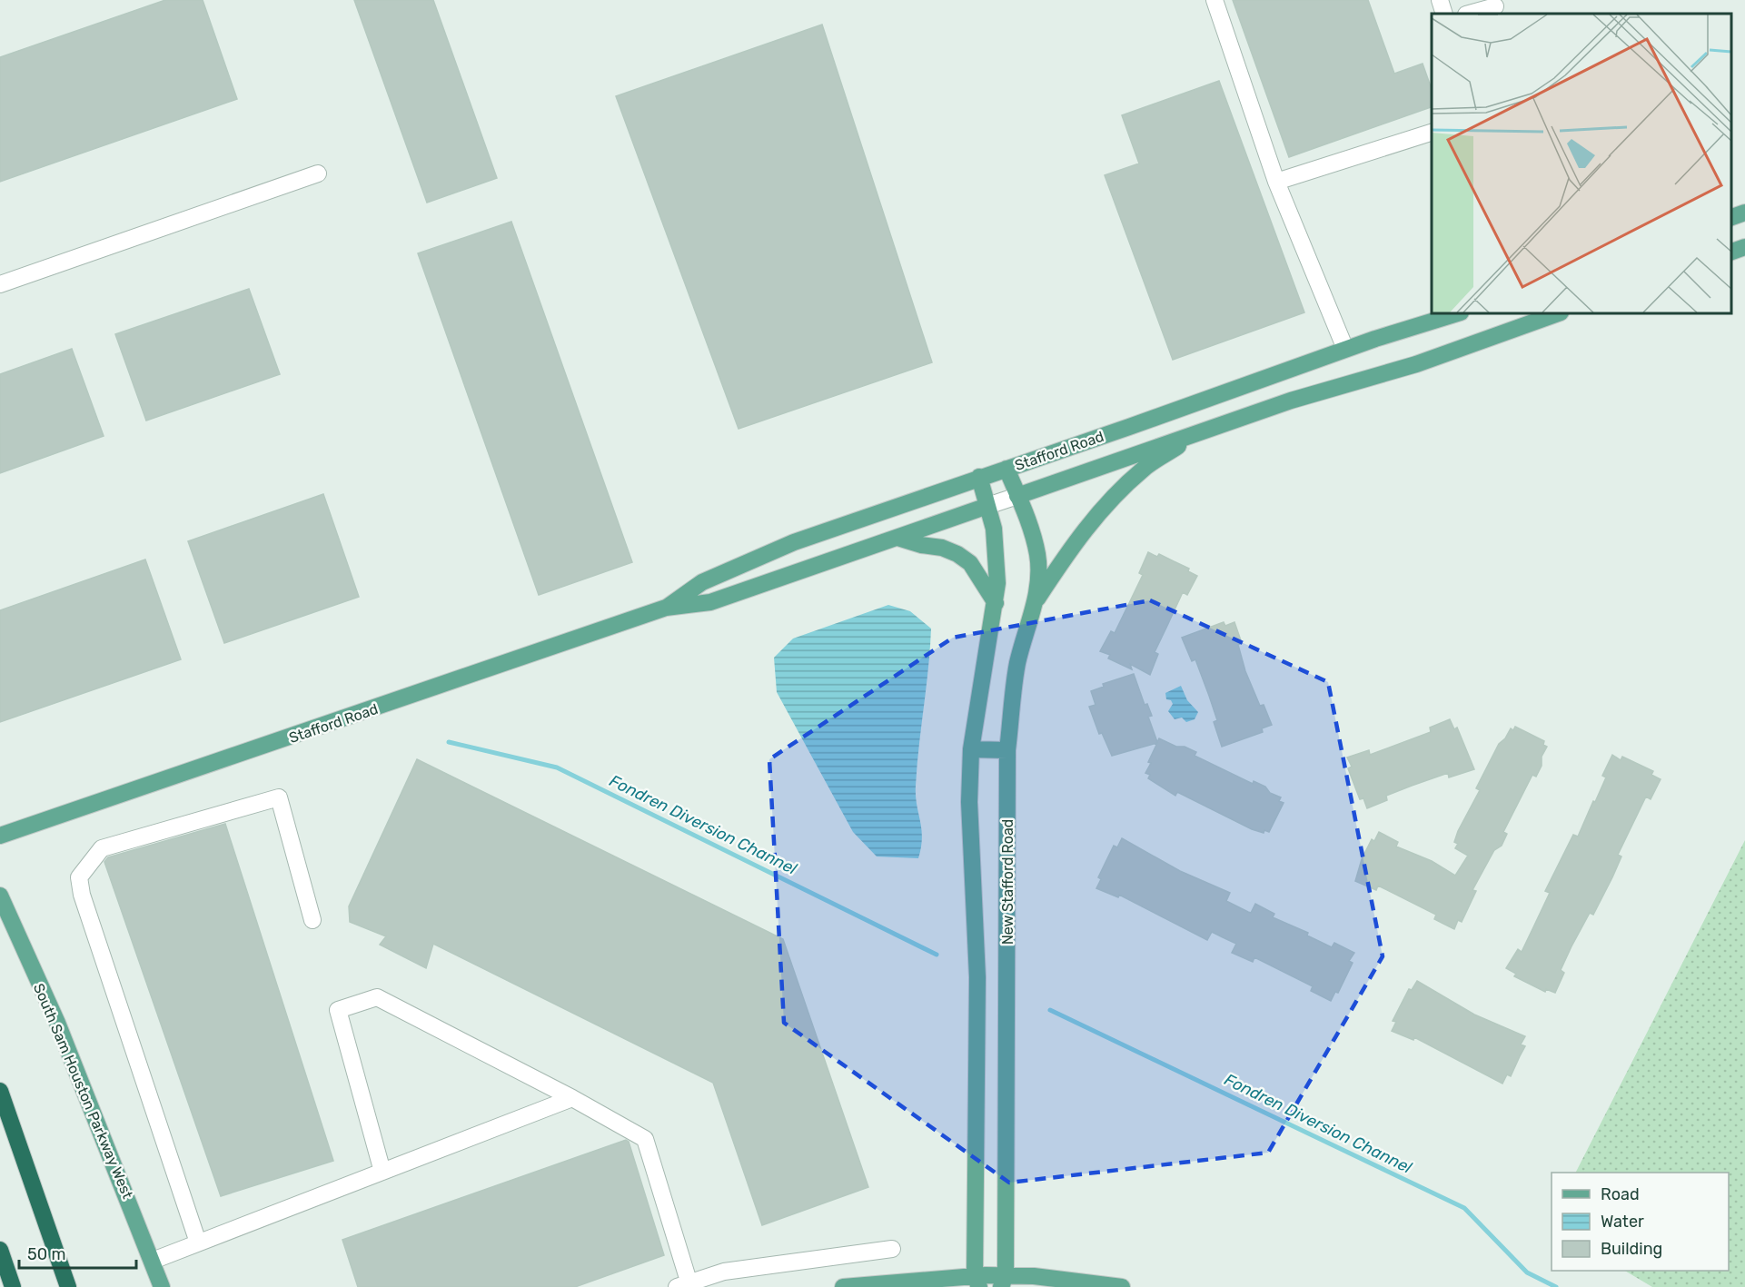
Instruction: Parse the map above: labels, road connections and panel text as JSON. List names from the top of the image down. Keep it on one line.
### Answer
{"streets":{"main road":["Stafford Road","New Stafford Road","South Sam Houston Parkway West"]},"crossings":[["Stafford Road","New Stafford Road"]],"water":["Fondren Diversion Channel"],"legend":["Road","Water","Building"],"scale_bar":"50 m"}
